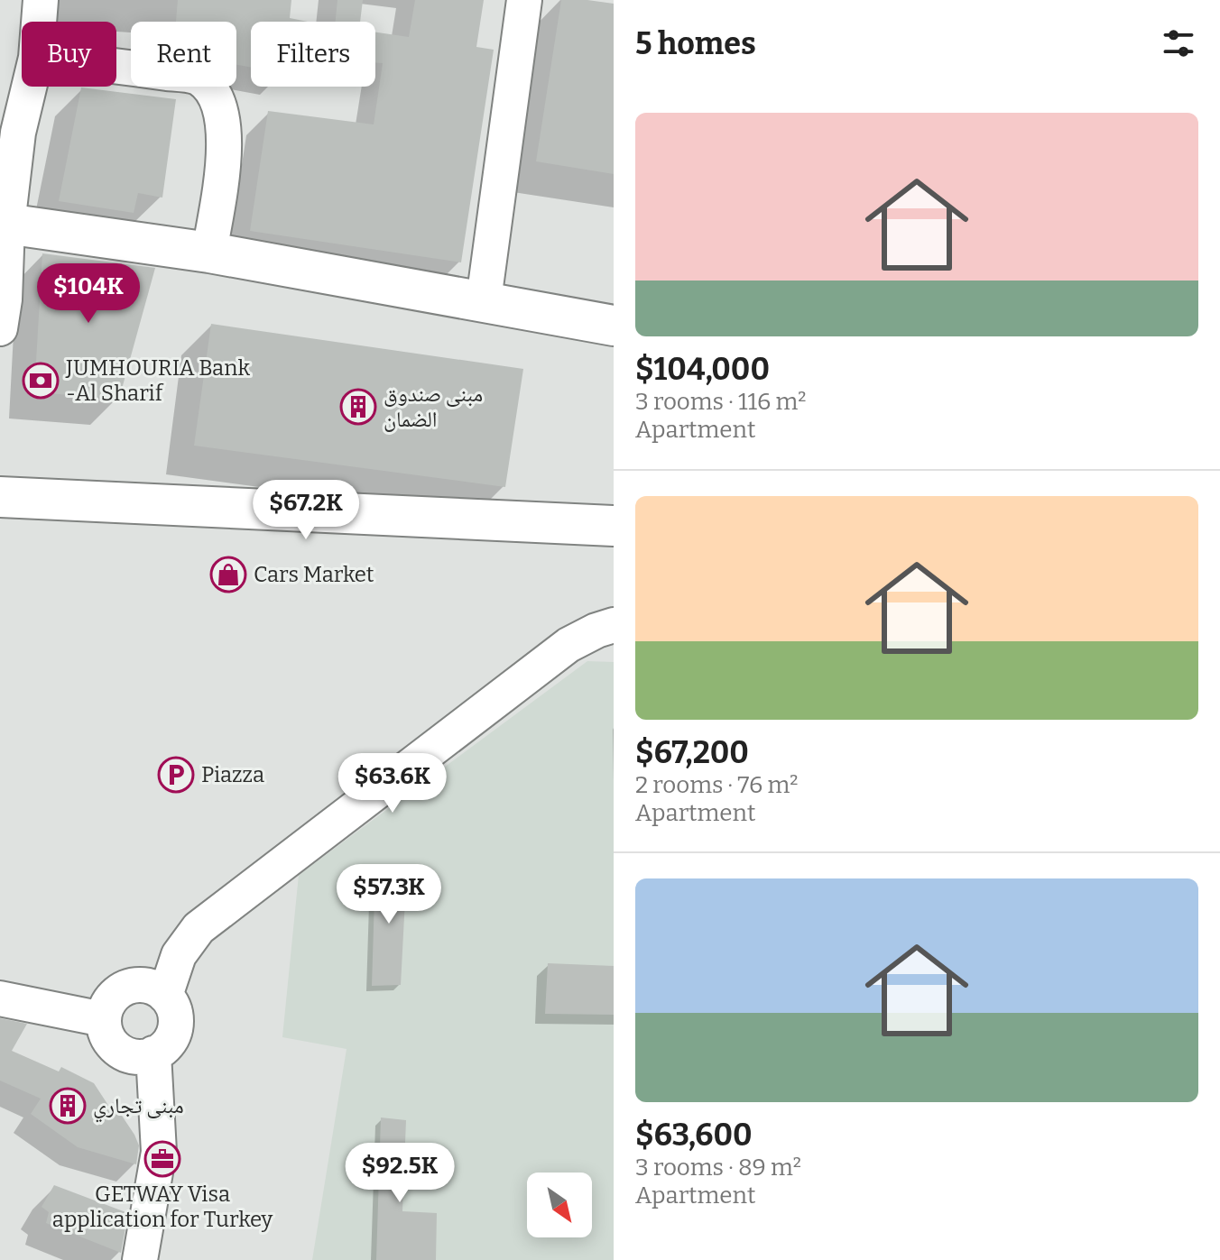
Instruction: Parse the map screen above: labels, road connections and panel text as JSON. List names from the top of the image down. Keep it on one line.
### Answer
{"places":{"bank":["JUMHOURIA Bank -Al Sharif"],"building":["مبنى صندوق الضمان","مبنى تجاري"],"shop":["Cars Market"],"parking":["Piazza"],"office":["GETWAY Visa application for Turkey"]},"north":"bottom right","page":{"heading":"5 homes","chip":["Buy","Rent","Filters"],"list":[{"name":"$104,000","note":"3 rooms · 116 m² · Apartment"},{"name":"$67,200","note":"2 rooms · 76 m² · Apartment"},{"name":"$63,600","note":"3 rooms · 89 m² · Apartment"}],"price":["$104K","$67.2K","$63.6K","$57.3K","$92.5K"]}}
